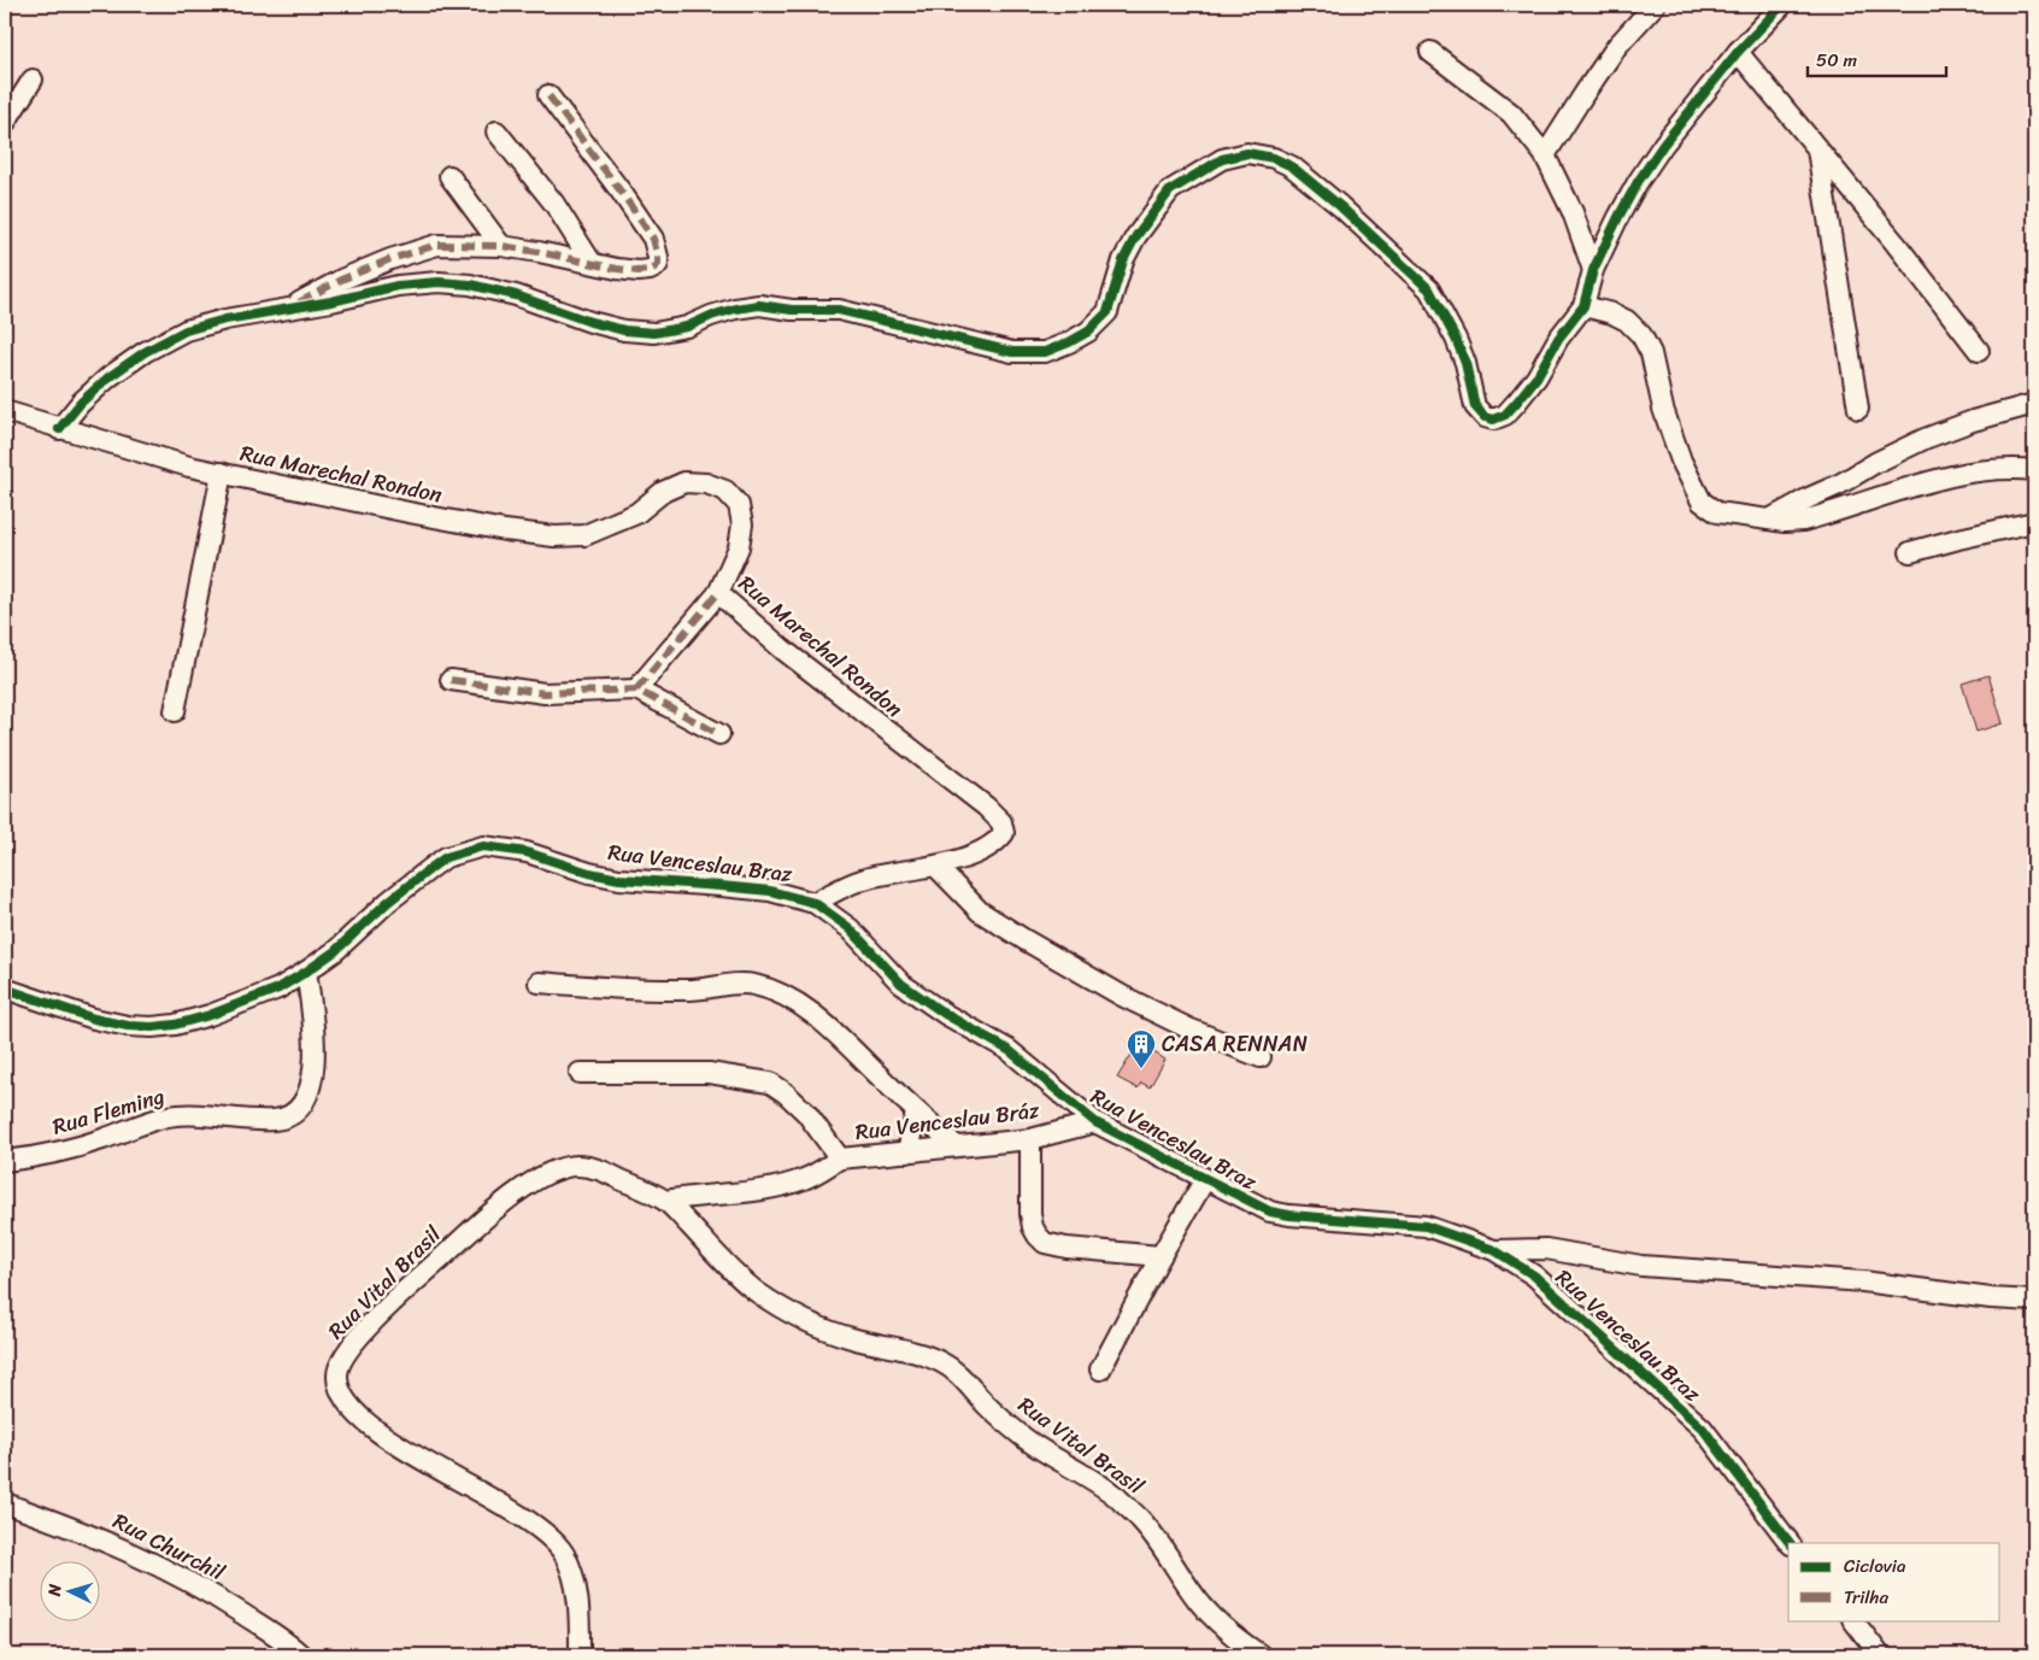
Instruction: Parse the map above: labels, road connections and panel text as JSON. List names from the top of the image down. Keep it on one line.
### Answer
{"streets":{"street":["Rua Marechal Rondon","Rua Venceslau Braz","Rua Fleming","Rua Venceslau Bráz","Rua Vital Brasil","Rua Churchil"]},"crossings":[["Rua Marechal Rondon","Rua Venceslau Braz"],["Rua Venceslau Braz","Rua Fleming"],["Rua Venceslau Braz","Rua Venceslau Bráz"]],"places":{"building":["CASA RENNAN"]},"legend":["Ciclovia","Trilha"],"scale_bar":"50 m","north":"left"}
